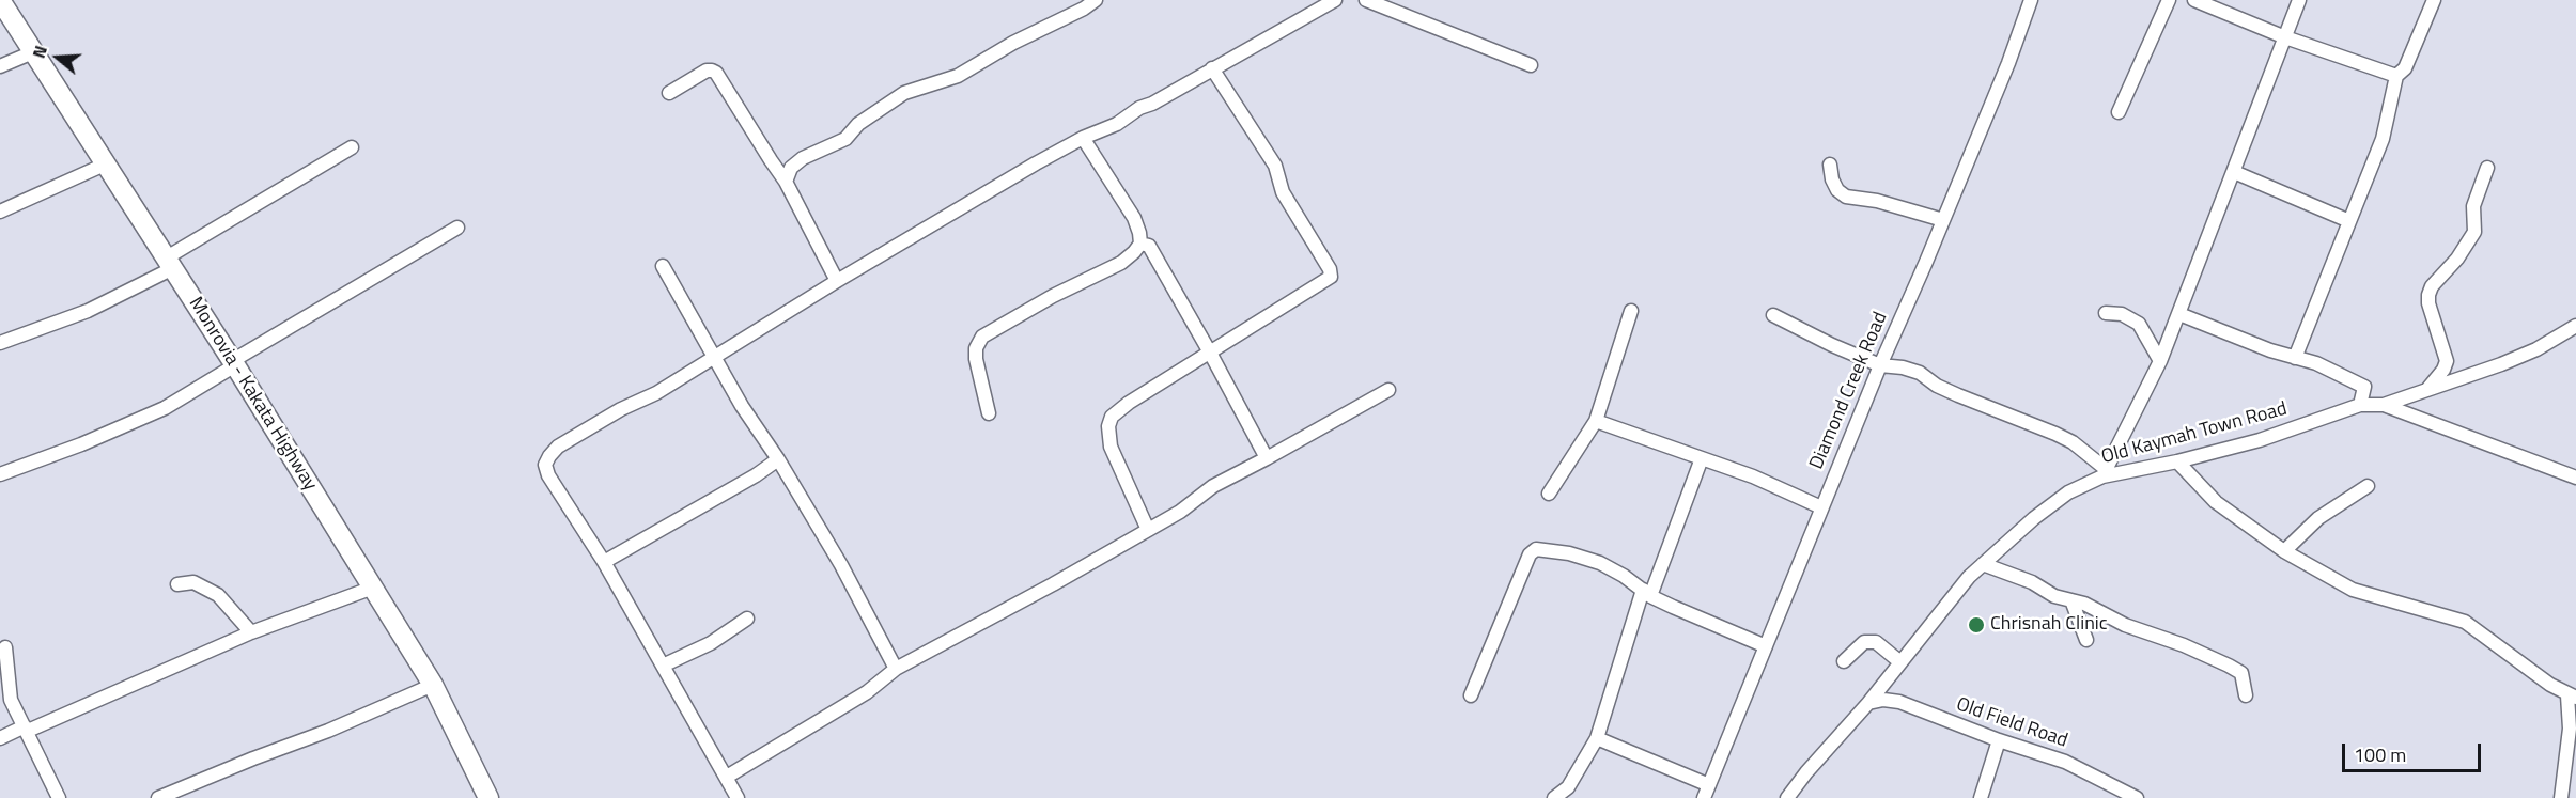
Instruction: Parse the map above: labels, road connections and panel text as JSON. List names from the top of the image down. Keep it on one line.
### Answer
{"streets":{"highway":["Monrovia - Kakata Highway"],"street":["Diamond Creek Road","Old Kaymah Town Road","Old Field Road"]},"crossings":[["Old Kaymah Town Road","Old Field Road"]],"places":["Chrisnah Clinic"],"scale_bar":"100 m","north":"left"}
